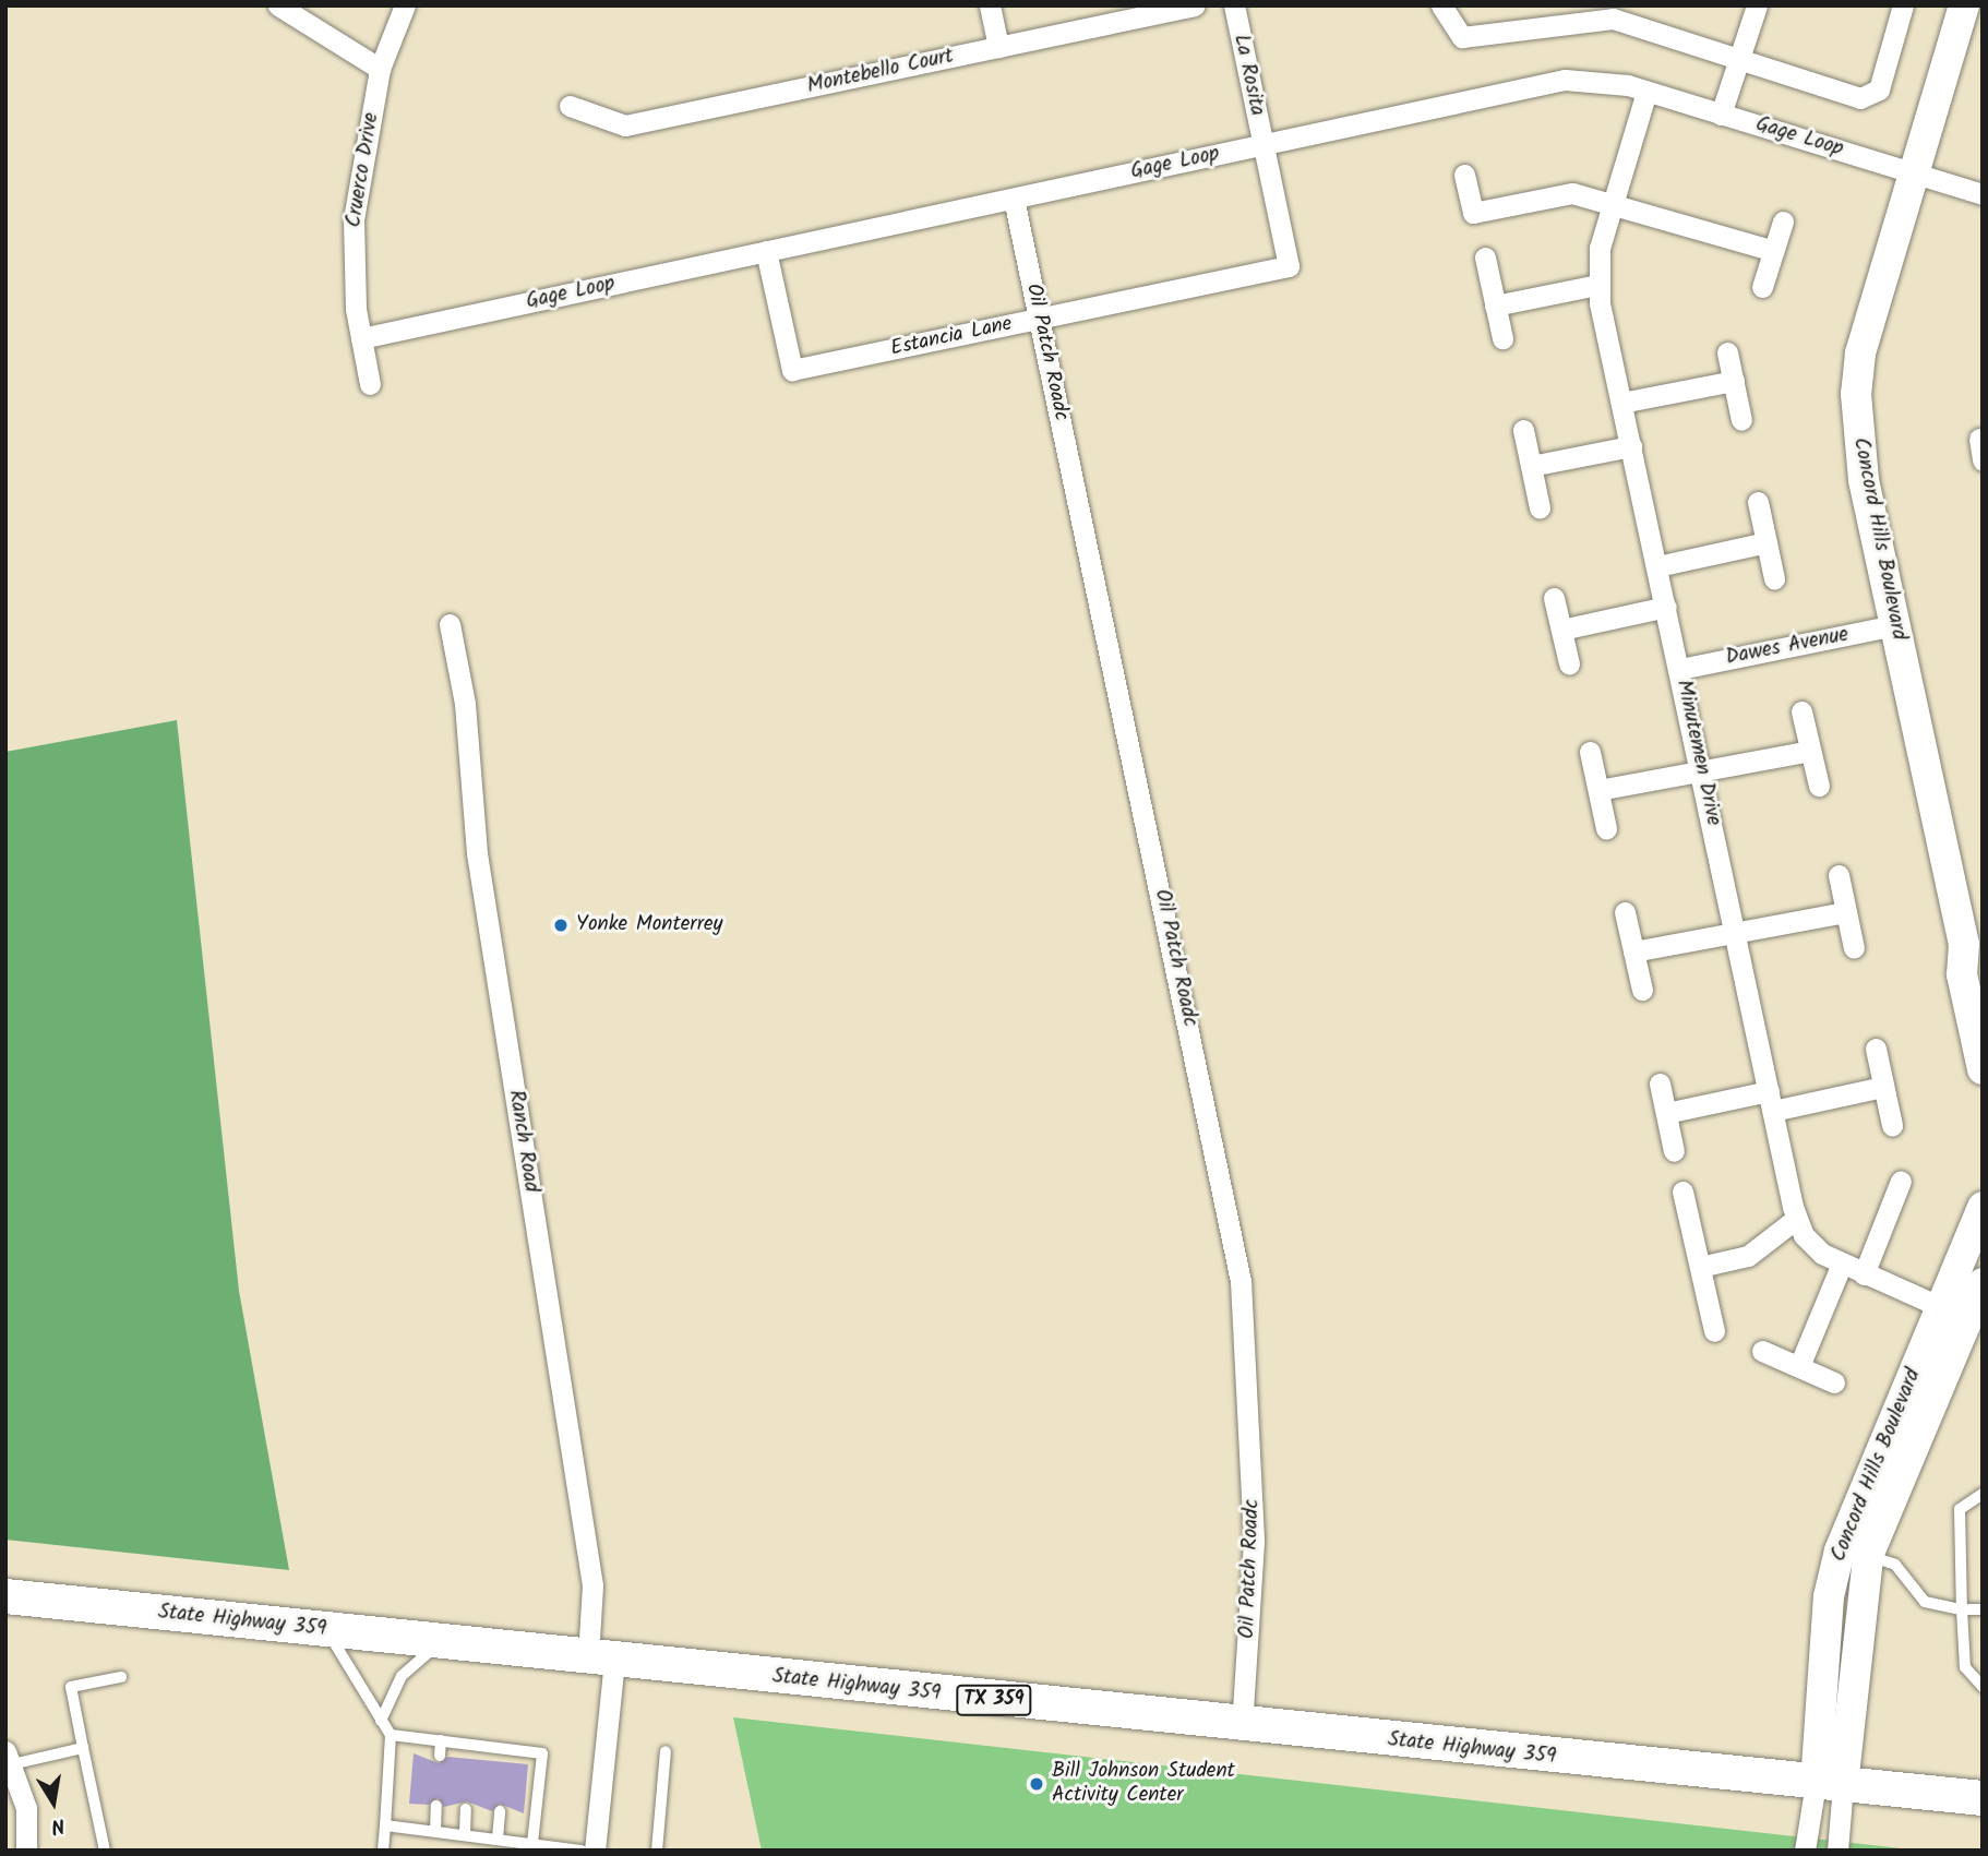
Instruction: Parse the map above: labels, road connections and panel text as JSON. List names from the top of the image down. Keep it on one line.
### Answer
{"streets":{"main road":["State Highway 359","TX 359"],"street":["Montebello Court","La Rosita","Gage Loop","Cruerco Drive","Estancia Lane","Oil Patch Roadc","Concord Hills Boulevard","Dawes Avenue","Minutemen Drive","Ranch Road"]},"crossings":[["La Rosita","Gage Loop"],["La Rosita","Estancia Lane"],["Gage Loop","Cruerco Drive"],["Gage Loop","Estancia Lane"],["Gage Loop","Oil Patch Roadc"],["Gage Loop","Concord Hills Boulevard"],["Gage Loop","Minutemen Drive"],["Estancia Lane","Oil Patch Roadc"],["Oil Patch Roadc","State Highway 359"],["Concord Hills Boulevard","Dawes Avenue"],["Concord Hills Boulevard","Minutemen Drive"],["Concord Hills Boulevard","State Highway 359"],["Dawes Avenue","Minutemen Drive"],["Ranch Road","State Highway 359"]],"places":["Yonke Monterrey","Bill Johnson Student Activity Center"],"north":"bottom"}
